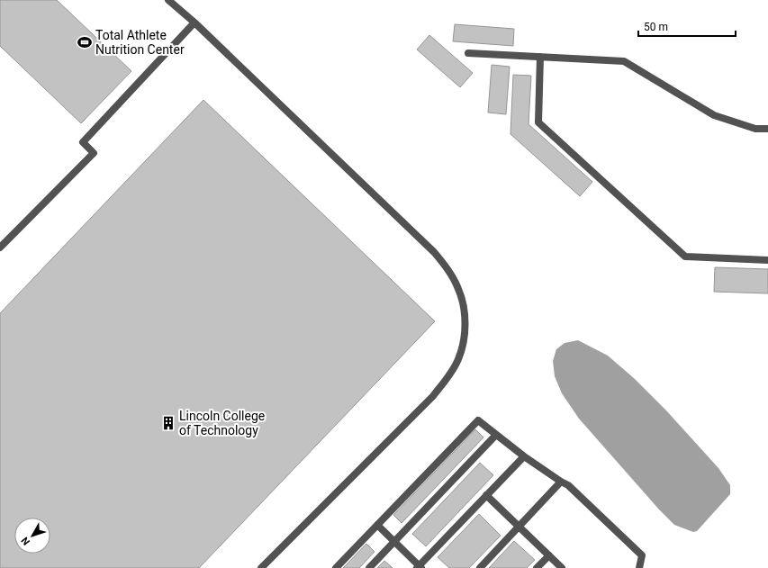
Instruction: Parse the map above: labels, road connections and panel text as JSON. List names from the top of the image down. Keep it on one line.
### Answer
{"places":{"sports":["Total Athlete Nutrition Center"],"building":["Lincoln College of Technology"]},"scale_bar":"50 m","north":"bottom left"}
